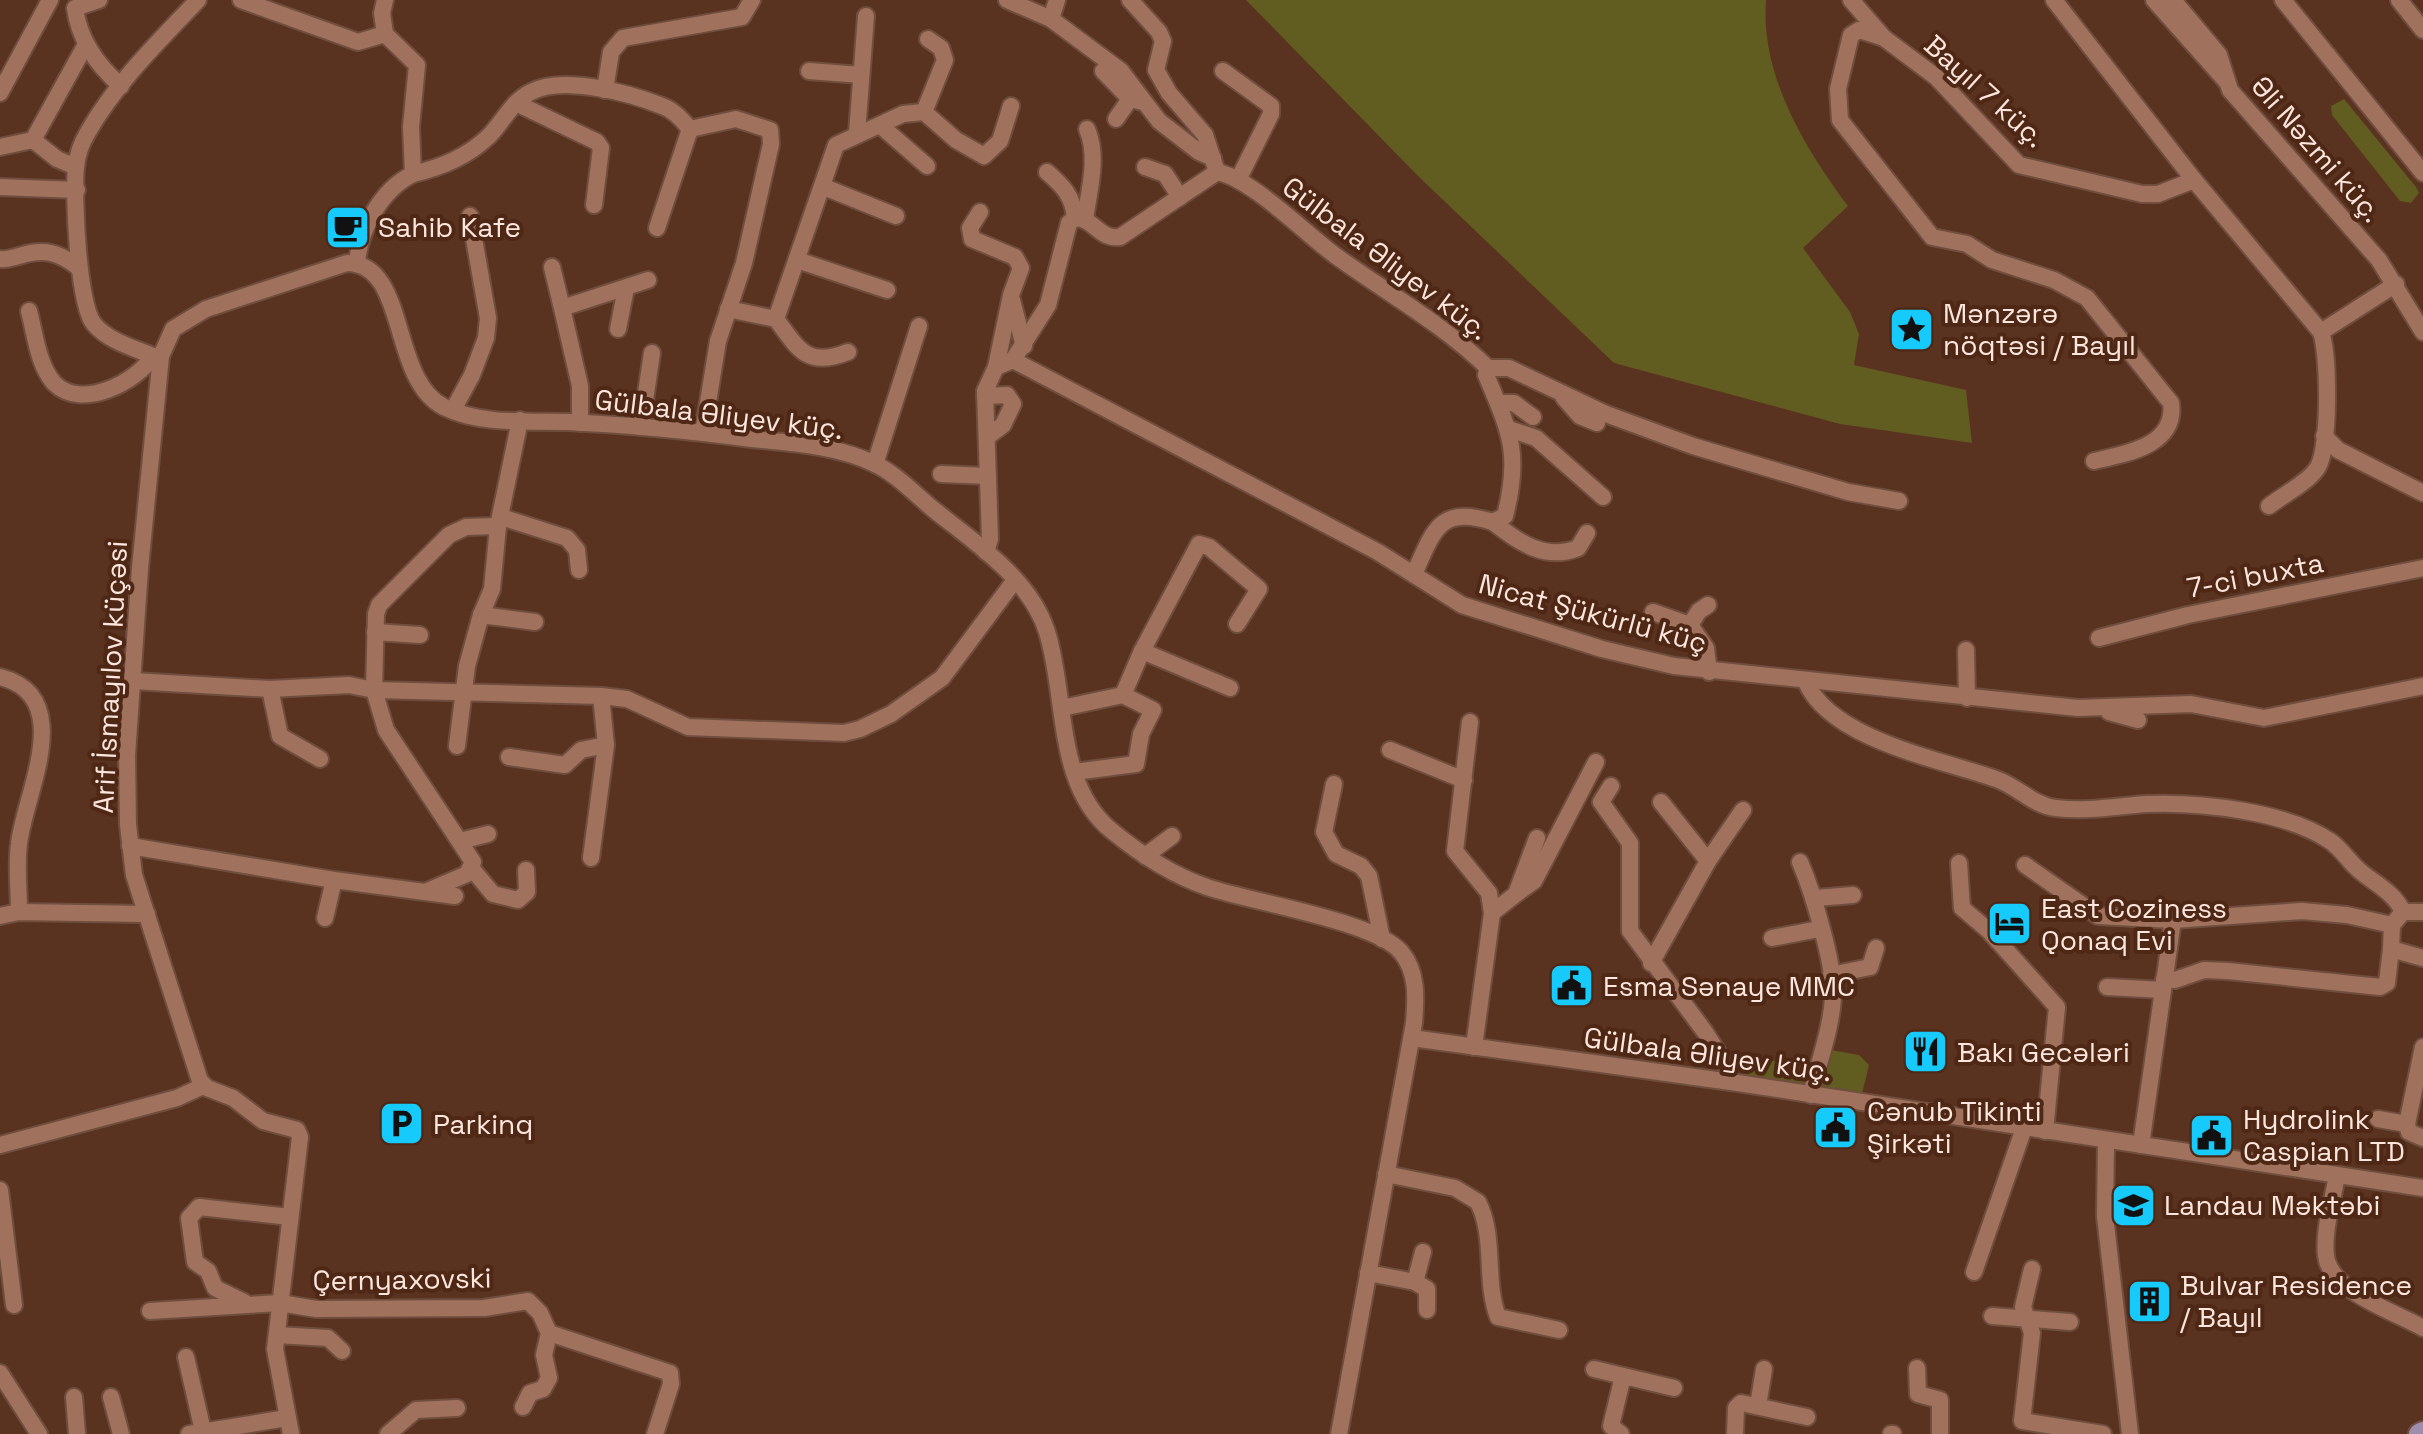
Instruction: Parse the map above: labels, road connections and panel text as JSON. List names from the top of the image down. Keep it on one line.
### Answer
{"streets":{"street":["Bayıl 7 küç.","Əli Nəzmi küç.","Gülbala Əliyev küç.","7-ci buxta","Nicat Şükürlü küç","Arif İsmayılov küçəsi","Çernyaxovski"]},"crossings":[["Gülbala Əliyev küç.","Arif İsmayılov küçəsi"]],"places":{"cafe":["Sahib Kafe"],"place":["Mənzərə nöqtəsi / Bayıl"],"hotel":["East Coziness Qonaq Evi"],"public building":["Esma Sənaye MMC","Cənub Tikinti Şirkəti","Hydrolink Caspian LTD"],"restaurant":["Bakı Gecələri"],"parking":["Parkinq"],"school or university":["Landau Məktəbi"],"building":["Bulvar Residence / Bayıl"]}}
